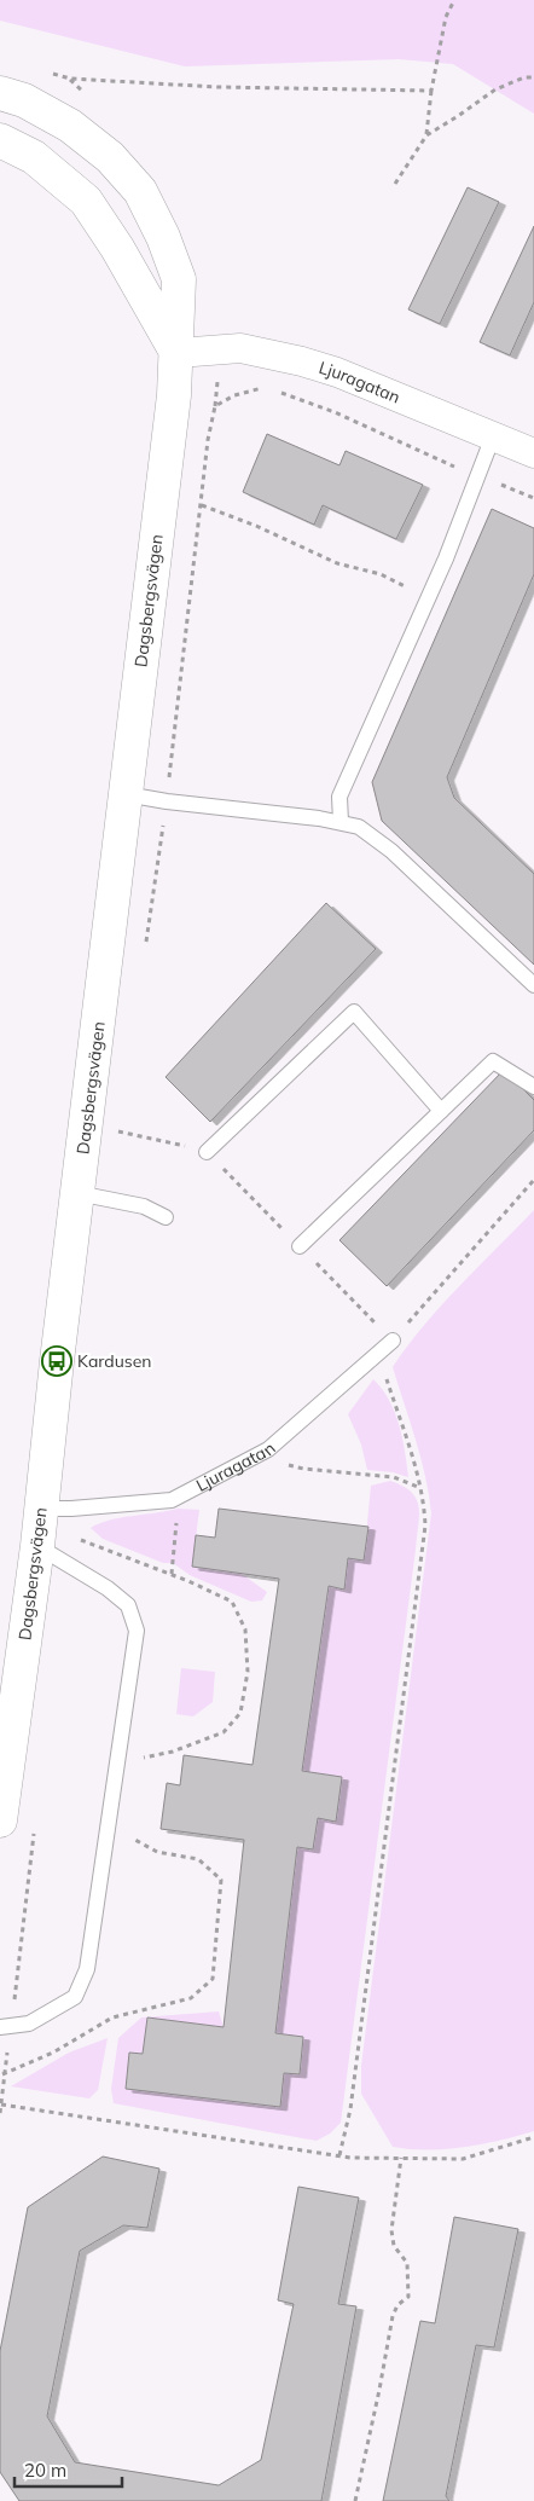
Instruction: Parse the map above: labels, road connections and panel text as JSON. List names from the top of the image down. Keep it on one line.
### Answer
{"streets":{"street":["Ljuragatan","Dagsbergsvägen"]},"crossings":[["Ljuragatan","Dagsbergsvägen"]],"places":{"bus stop":["Kardusen"]},"scale_bar":"20 m"}
